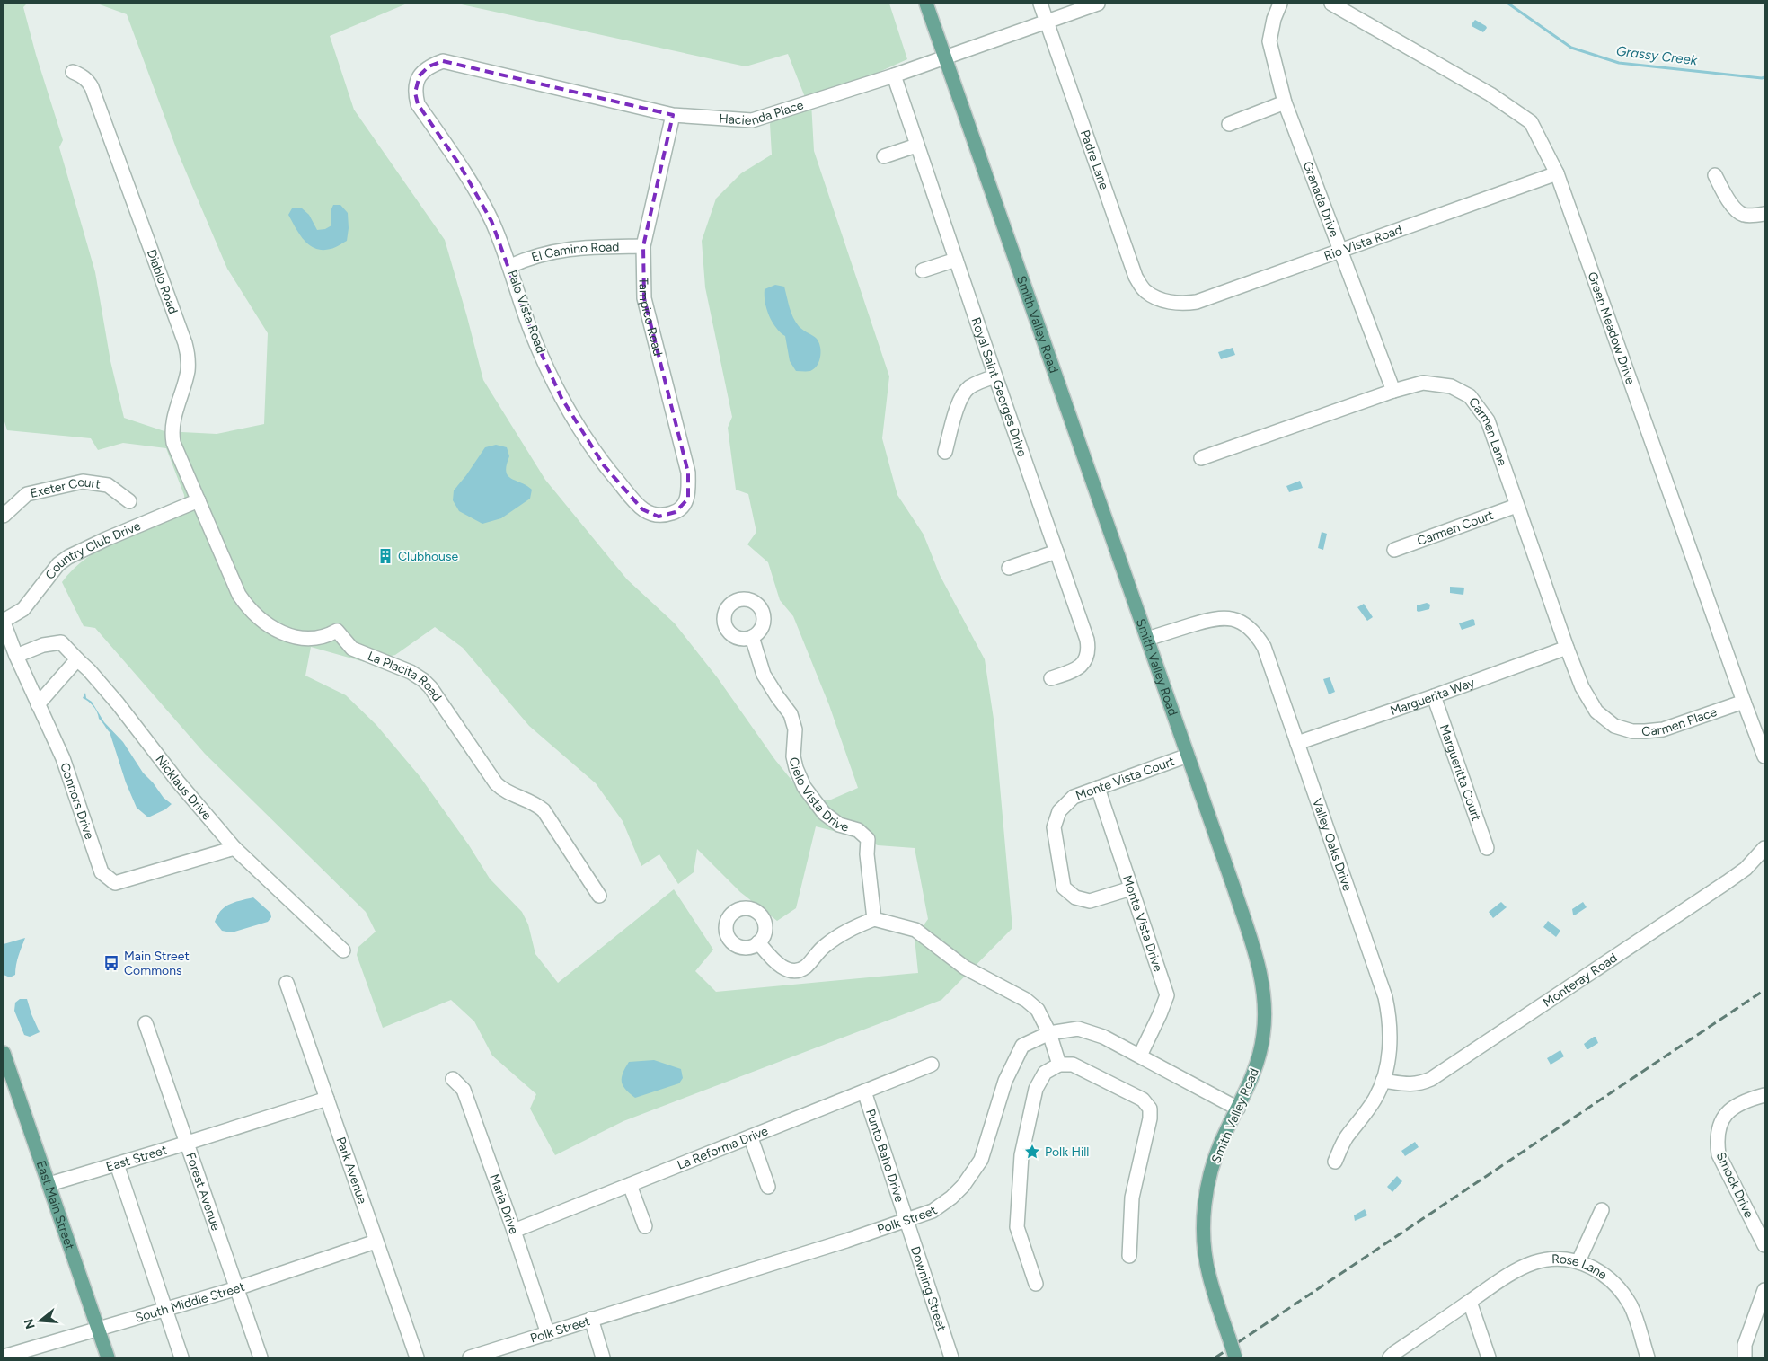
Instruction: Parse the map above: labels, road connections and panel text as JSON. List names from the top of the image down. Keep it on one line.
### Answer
{"streets":{"main road":["Smith Valley Road","East Main Street"],"street":["Hacienda Place","Padre Lane","Granada Drive","Rio Vista Road","El Camino Road","Diablo Road","Palo Vista Road","Tampico Road","Green Meadow Drive","Royal Saint Georges Drive","Carmen Lane","Exeter Court","Carmen Court","Country Club Drive","La Placita Road","Marguerita Way","Carmen Place","Margueritta Court","Monte Vista Court","Nicklaus Drive","Cielo Vista Drive","Connors Drive","Valley Oaks Drive","Monte Vista Drive","Monteray Road","La Reforma Drive","Punto Baho Drive","East Street","Park Avenue","Smock Drive","Forest Avenue","Maria Drive","Polk Street","Rose Lane","Downing Street","South Middle Street"]},"crossings":[["Hacienda Place","Padre Lane"],["Hacienda Place","Palo Vista Road"],["Hacienda Place","Tampico Road"],["Hacienda Place","Smith Valley Road"],["Hacienda Place","Royal Saint Georges Drive"],["Padre Lane","Rio Vista Road"],["Granada Drive","Rio Vista Road"],["Granada Drive","Carmen Lane"],["Rio Vista Road","Green Meadow Drive"],["El Camino Road","Palo Vista Road"],["El Camino Road","Tampico Road"],["Diablo Road","Country Club Drive"],["Diablo Road","La Placita Road"],["Palo Vista Road","Tampico Road"],["Smith Valley Road","Monte Vista Court"],["Smith Valley Road","Valley Oaks Drive"],["Smith Valley Road","Polk Street"],["Green Meadow Drive","Carmen Place"],["Carmen Lane","Carmen Court"],["Carmen Lane","Marguerita Way"],["Carmen Lane","Carmen Place"],["Country Club Drive","La Placita Road"],["Country Club Drive","Connors Drive"],["Marguerita Way","Margueritta Court"],["Marguerita Way","Valley Oaks Drive"],["Monte Vista Court","Monte Vista Drive"],["Nicklaus Drive","Connors Drive"],["Valley Oaks Drive","Monteray Road"],["Monte Vista Drive","Polk Street"],["La Reforma Drive","Punto Baho Drive"],["La Reforma Drive","Maria Drive"],["Punto Baho Drive","Polk Street"],["Punto Baho Drive","Downing Street"],["East Street","Park Avenue"],["East Street","Forest Avenue"],["East Street","East Main Street"],["Park Avenue","South Middle Street"],["Forest Avenue","South Middle Street"],["Maria Drive","Polk Street"],["East Main Street","South Middle Street"],["Polk Street","Downing Street"]],"water":["Grassy Creek"],"places":{"building":["Clubhouse"],"bus stop":["Main Street Commons"],"place":["Polk Hill"]},"north":"left"}
